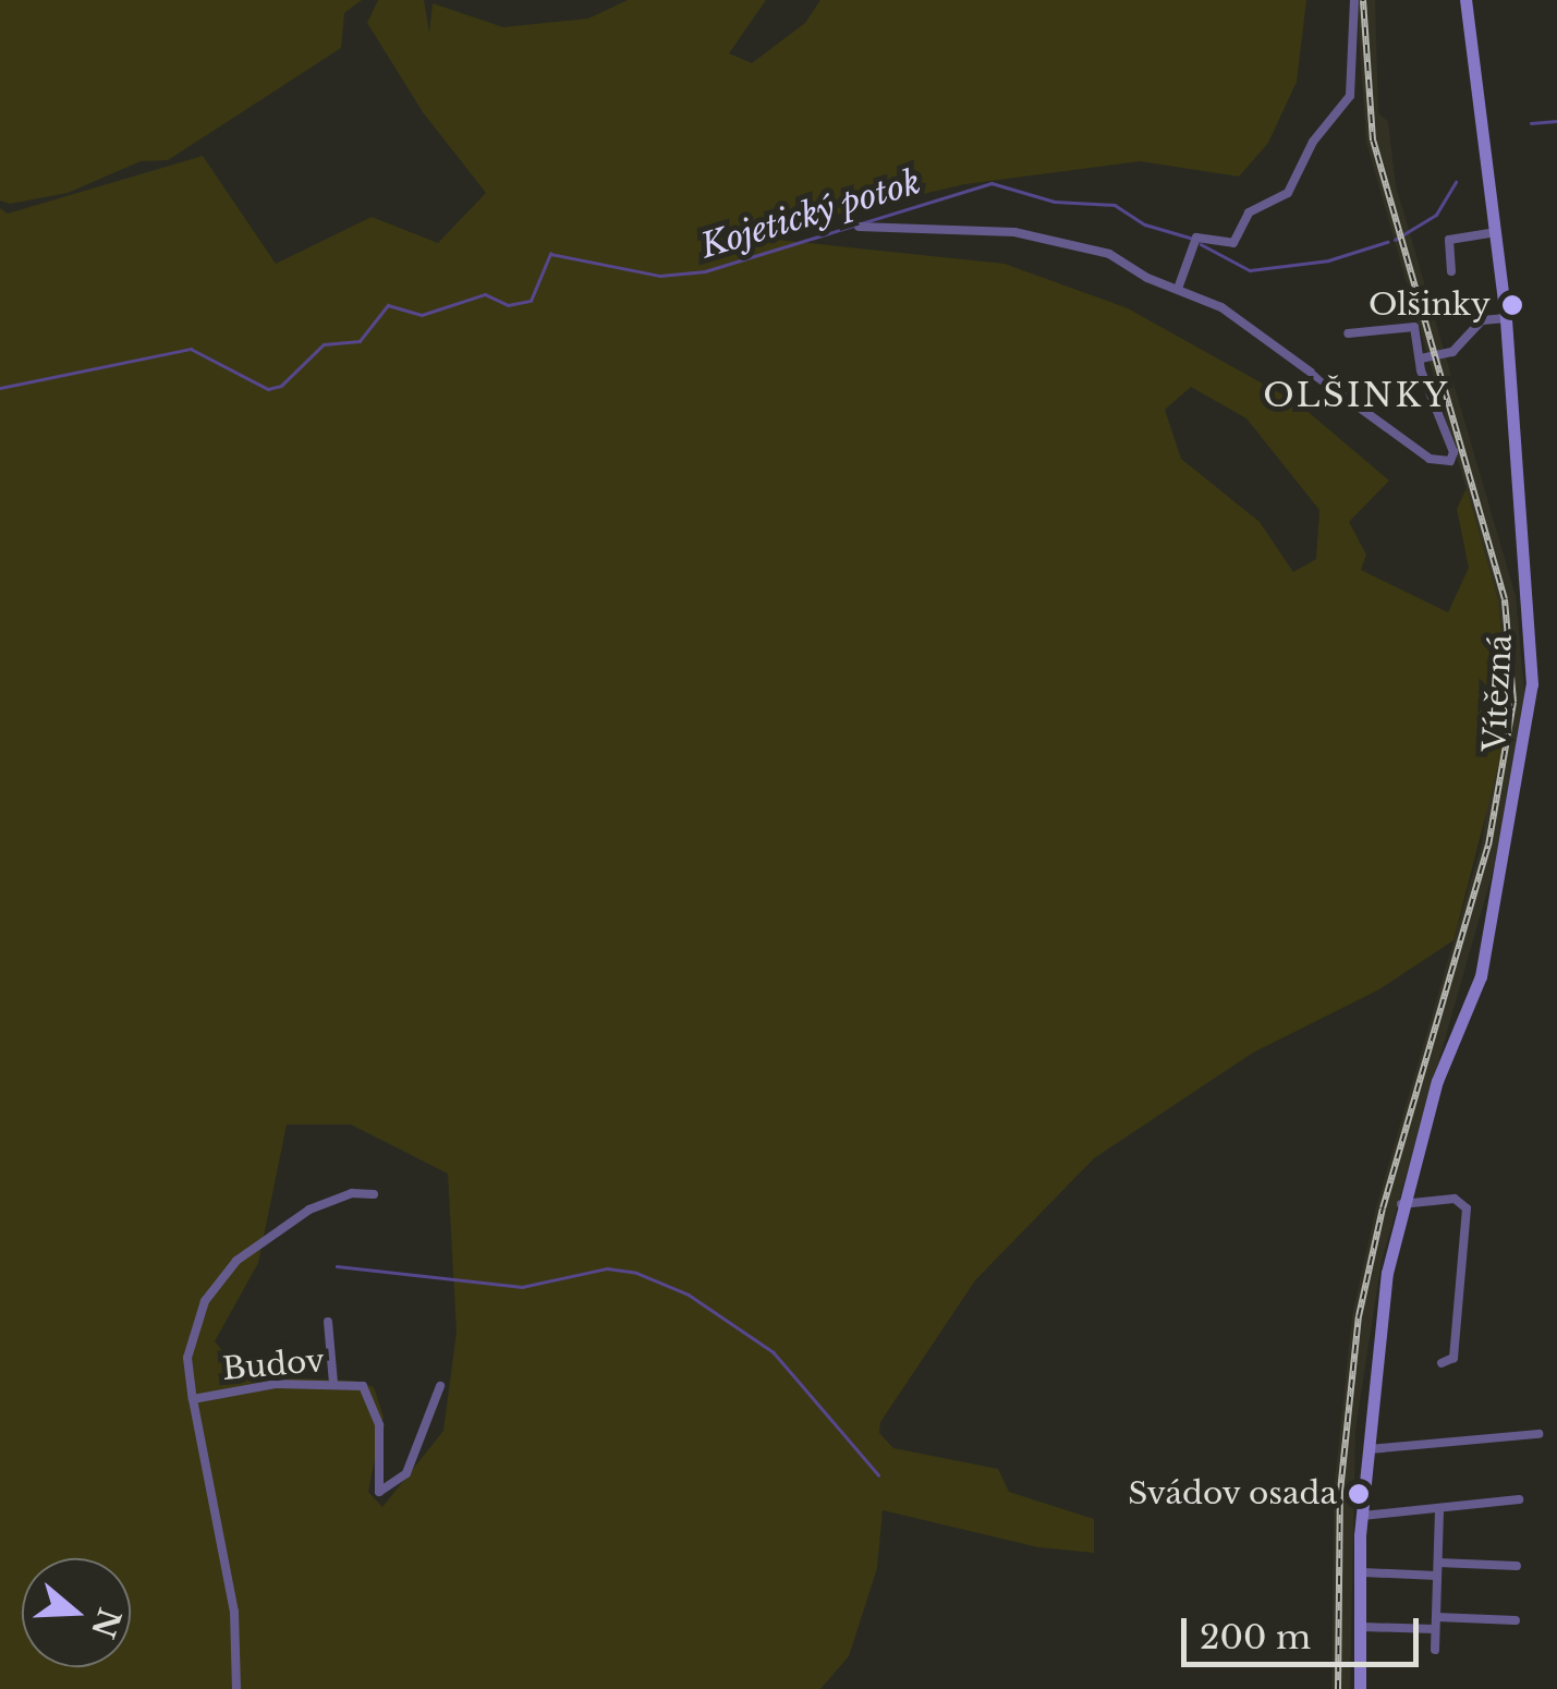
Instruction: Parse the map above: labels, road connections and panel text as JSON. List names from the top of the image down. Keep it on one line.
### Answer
{"streets":{"main road":["Vítězná"],"street":["Budov"]},"districts":["OLŠINKY"],"water":["Kojetický potok"],"places":["Olšinky","Svádov osada"],"scale_bar":"200 m","north":"right"}
